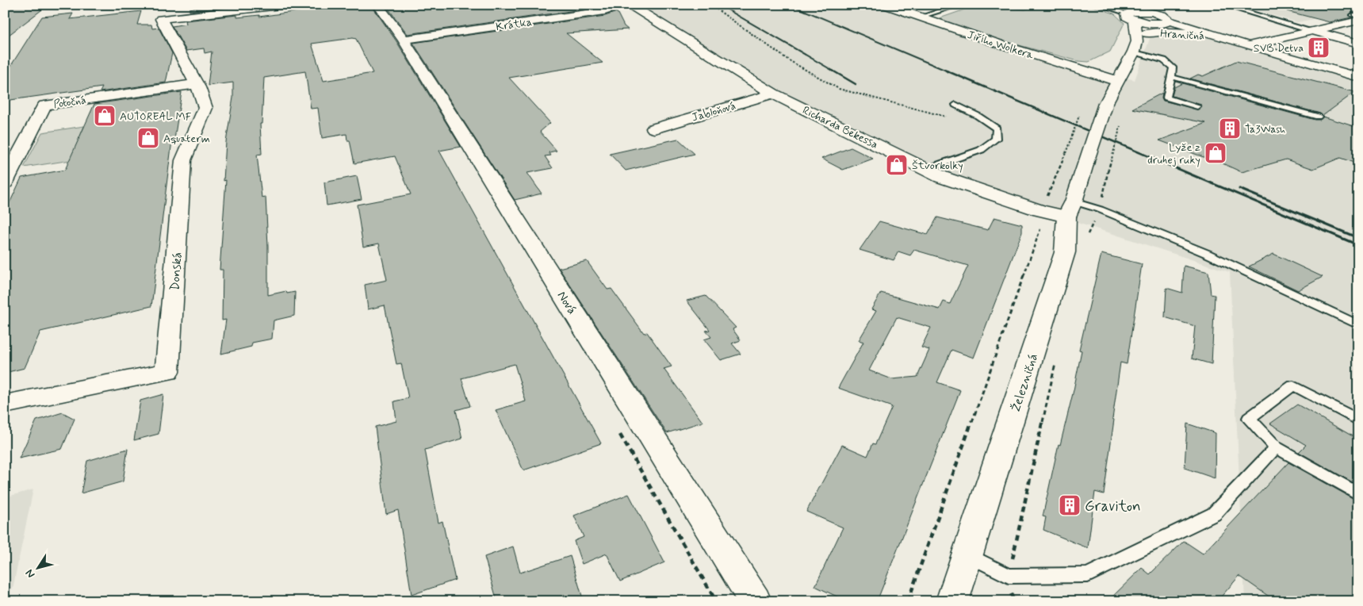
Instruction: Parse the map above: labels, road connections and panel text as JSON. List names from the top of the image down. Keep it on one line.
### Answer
{"streets":{"street":["Krátka","Hraničná","Jiřího Wolkera","Potočná","Jabloňová","Richarda Bekessa","Donská","Nová","Železničná"]},"crossings":[["Krátka","Nová"],["Hraničná","Železničná"],["Jiřího Wolkera","Železničná"],["Potočná","Donská"],["Jabloňová","Richarda Bekessa"],["Richarda Bekessa","Železničná"]],"places":{"building":["SVB Detva","Ta3Wash","Graviton"],"shop":["AUTOREAL MF","Aquaterm","Lyže z druhej ruky","Štvorkolky"]},"north":"bottom left"}
